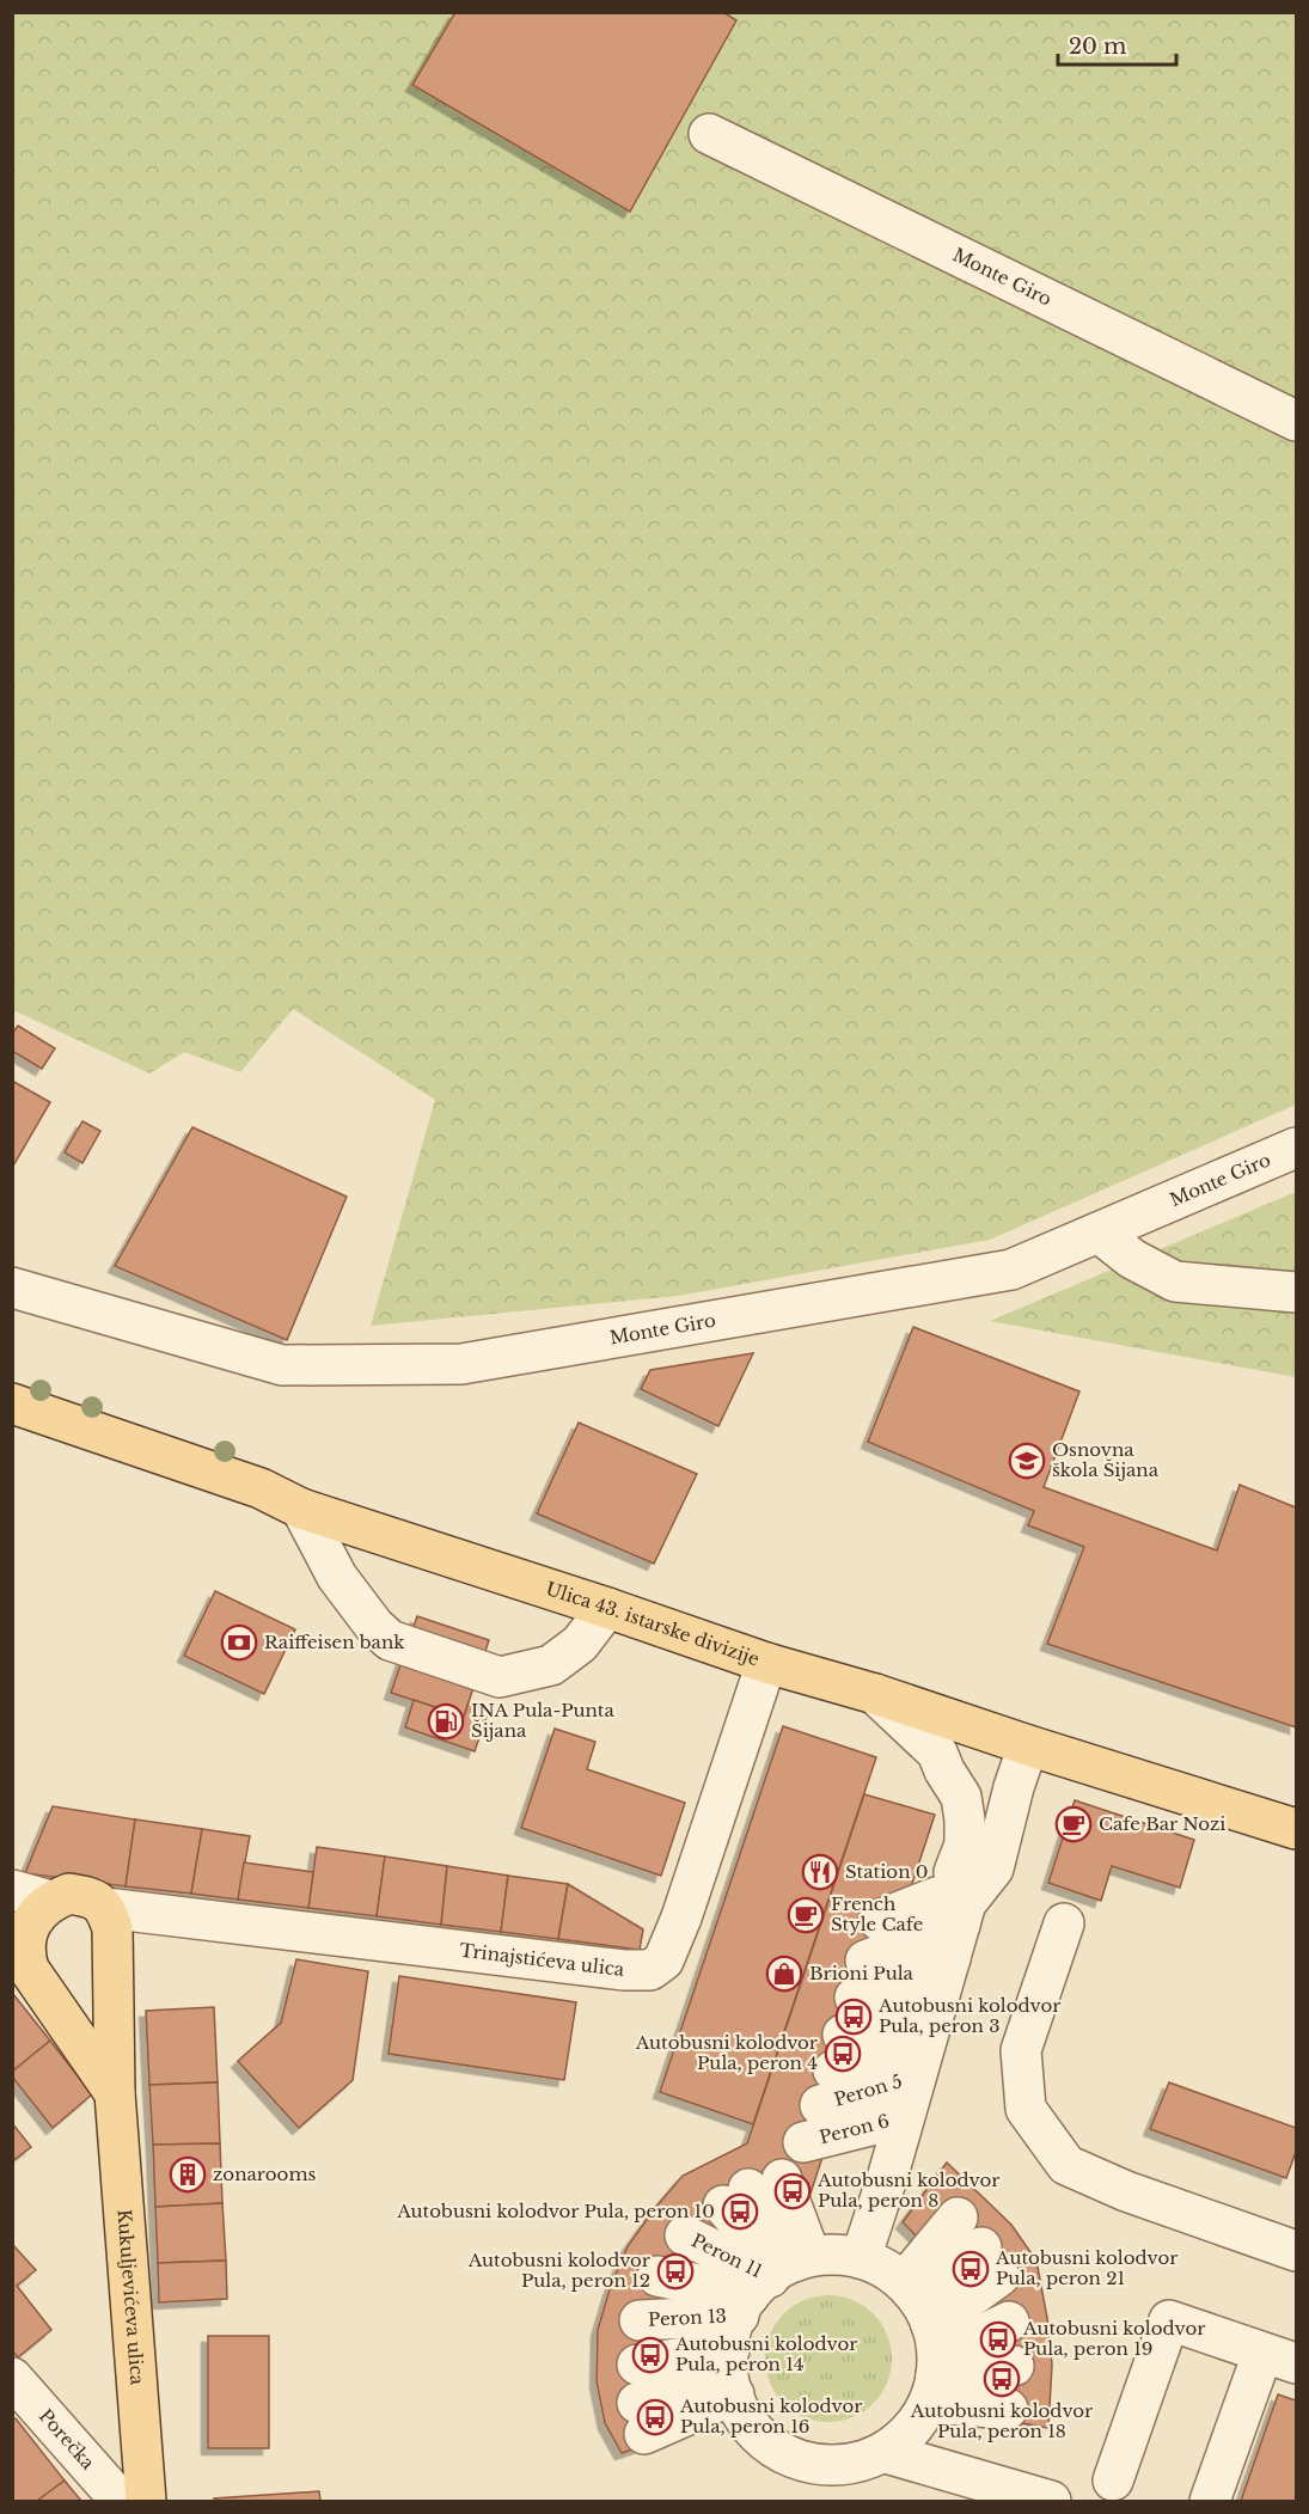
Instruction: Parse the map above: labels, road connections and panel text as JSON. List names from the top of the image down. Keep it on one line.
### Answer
{"streets":{"main road":["Ulica 43. istarske divizije","Kukuljevićeva ulica"],"street":["Monte Giro","Trinajstićeva ulica","Peron 5","Peron 6","Peron 11","Peron 13","Porečka"]},"crossings":[["Ulica 43. istarske divizije","Trinajstićeva ulica"],["Trinajstićeva ulica","Kukuljevićeva ulica"],["Peron 11","Peron 13"]],"places":{"school or university":["Osnovna škola Šijana"],"bank":["Raiffeisen bank"],"fuel station":["INA Pula-Punta Šijana"],"cafe":["Cafe Bar Nozi","French Style Cafe"],"restaurant":["Station 0"],"shop":["Brioni Pula"],"bus stop":["Autobusni kolodvor Pula, peron 3","Autobusni kolodvor Pula, peron 4","Autobusni kolodvor Pula, peron 8","Autobusni kolodvor Pula, peron 10","Autobusni kolodvor Pula, peron 21","Autobusni kolodvor Pula, peron 12","Autobusni kolodvor Pula, peron 19","Autobusni kolodvor Pula, peron 14","Autobusni kolodvor Pula, peron 18","Autobusni kolodvor Pula, peron 16"],"building":["zonarooms"]},"scale_bar":"20 m"}
